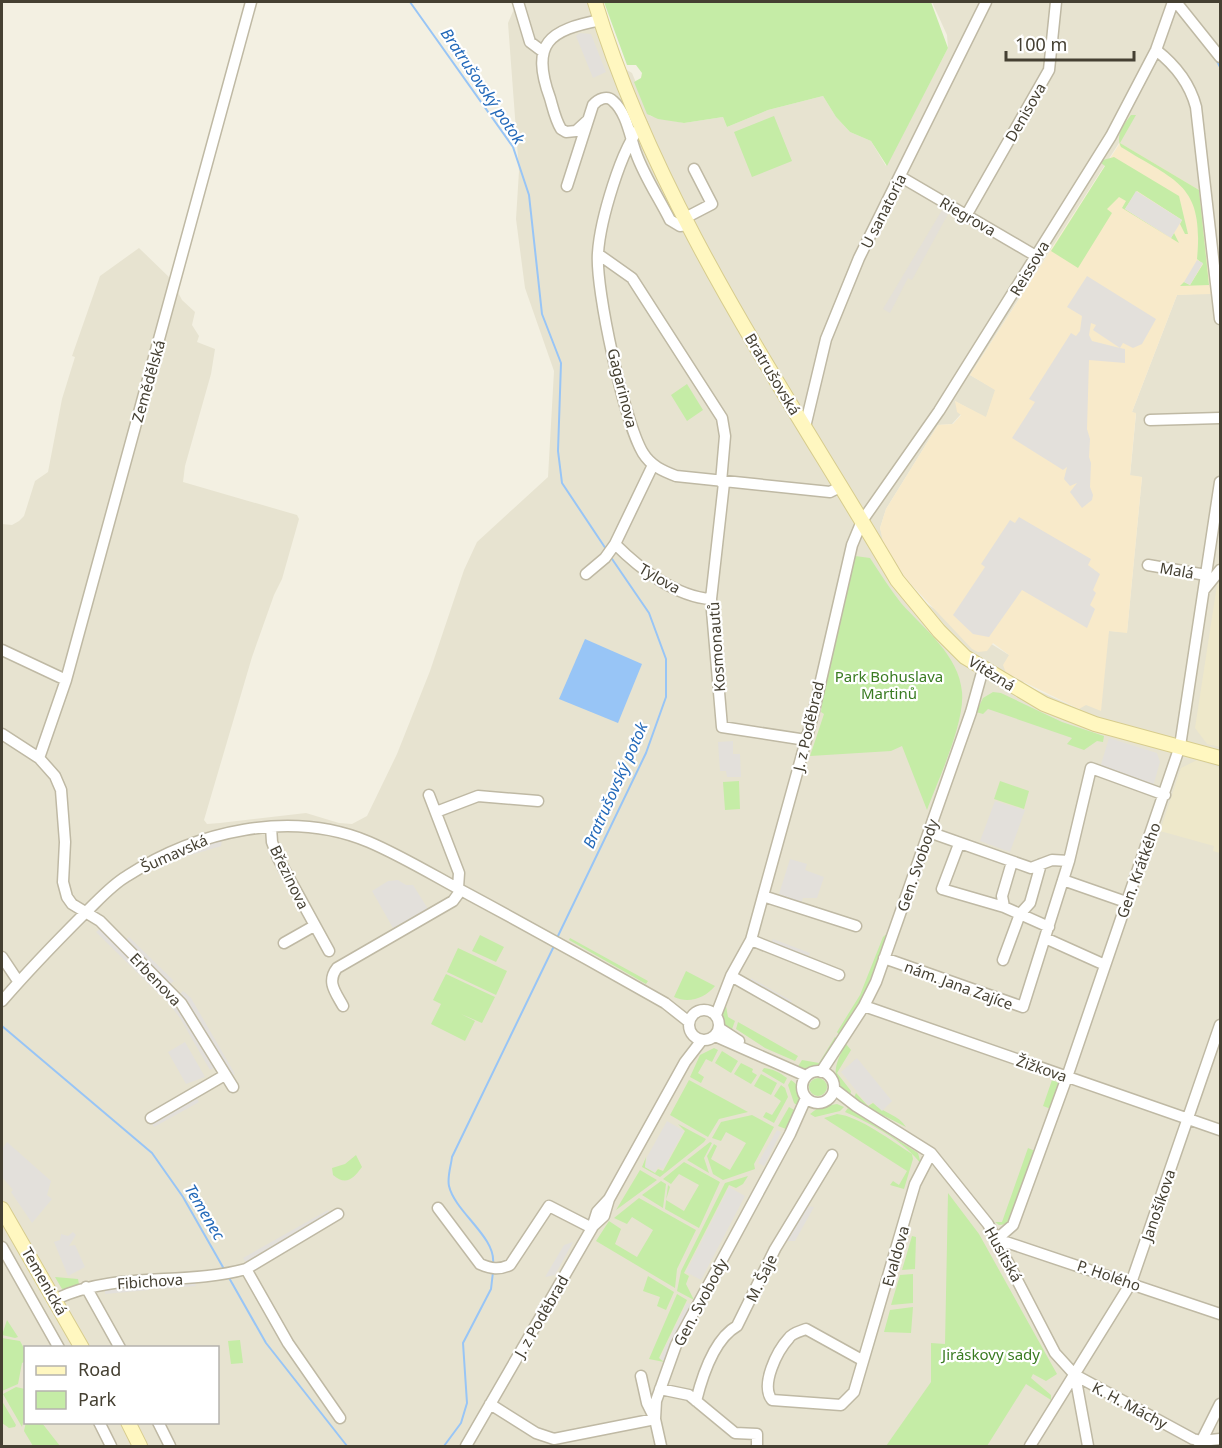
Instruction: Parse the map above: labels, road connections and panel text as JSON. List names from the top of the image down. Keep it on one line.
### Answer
{"streets":{"main road":["Bratrušovská","Vítězná","Temenická"],"street":["Denisova","U sanatoria","Riegrova","Reissova","Zemědělská","Gagarinova","Malá","Tylova","Kosmonautů","J. z Poděbrad","Šumavská","Gen. Svobody","Gen. Krátkého","Březinova","Erbenova","nám. Jana Zajíce","Žižkova","Janošíkova","Husitská","Evaldova","P. Holého","M. Šaje","Fibichova","K. H. Máchy"]},"crossings":[["Denisova","Riegrova"],["U sanatoria","Riegrova"],["U sanatoria","Bratrušovská"],["Riegrova","Reissova"],["Reissova","Bratrušovská"],["Reissova","Vítězná"],["Reissova","J. z Poděbrad"],["Bratrušovská","Gagarinova"],["Bratrušovská","Vítězná"],["Bratrušovská","J. z Poděbrad"],["Gagarinova","Kosmonautů"],["Malá","Gen. Krátkého"],["Tylova","Kosmonautů"],["Kosmonautů","J. z Poděbrad"],["Vítězná","J. z Poděbrad"],["Vítězná","Gen. Svobody"],["Vítězná","Gen. Krátkého"],["J. z Poděbrad","Šumavská"],["Šumavská","Březinova"],["Šumavská","Erbenova"],["Gen. Svobody","nám. Jana Zajíce"],["Gen. Svobody","Žižkova"],["Gen. Svobody","Husitská"],["Gen. Krátkého","nám. Jana Zajíce"],["Gen. Krátkého","Žižkova"],["Gen. Krátkého","Husitská"],["Gen. Krátkého","P. Holého"],["Žižkova","Janošíkova"],["Janošíkova","Husitská"],["Janošíkova","P. Holého"],["Janošíkova","K. H. Máchy"],["Husitská","Evaldova"],["Husitská","P. Holého"],["Husitská","K. H. Máchy"],["Temenická","Fibichova"]],"water":["Bratrušovský potok","Temenec"],"parks":["Park Bohuslava Martinů","Jiráskovy sady"],"legend":["Road","Park"],"scale_bar":"100 m"}
